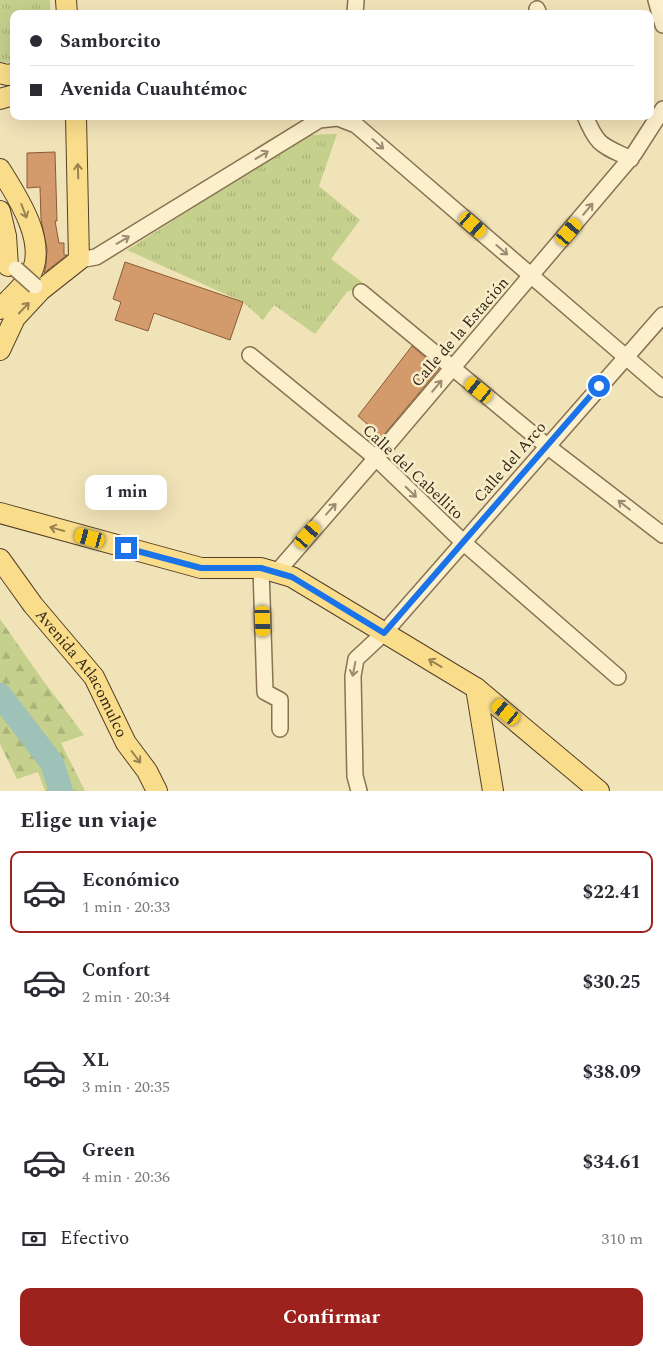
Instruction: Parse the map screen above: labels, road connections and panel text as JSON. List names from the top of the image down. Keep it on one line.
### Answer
{"streets":{"main road":["Avenida Atlacomulco"],"street":["Calle de la Estación","Calle del Arco","Calle del Cabellito"]},"crossings":[["Calle de la Estación","Calle del Cabellito"],["Calle del Arco","Calle del Cabellito"]],"one_way":["Calle de la Estación","Avenida Atlacomulco"],"page":{"banner":["Samborcito","Avenida Cuauhtémoc"],"bubble":"1 min","heading":"Elige un viaje","list":[{"name":"Económico","note":"1 min · 20:33","value":"$22.41"},{"name":"Confort","note":"2 min · 20:34","value":"$30.25"},{"name":"XL","note":"3 min · 20:35","value":"$38.09"},{"name":"Green","note":"4 min · 20:36","value":"$34.61"}],"pay":["Efectivo","310 m"],"buttons":"Confirmar"}}
